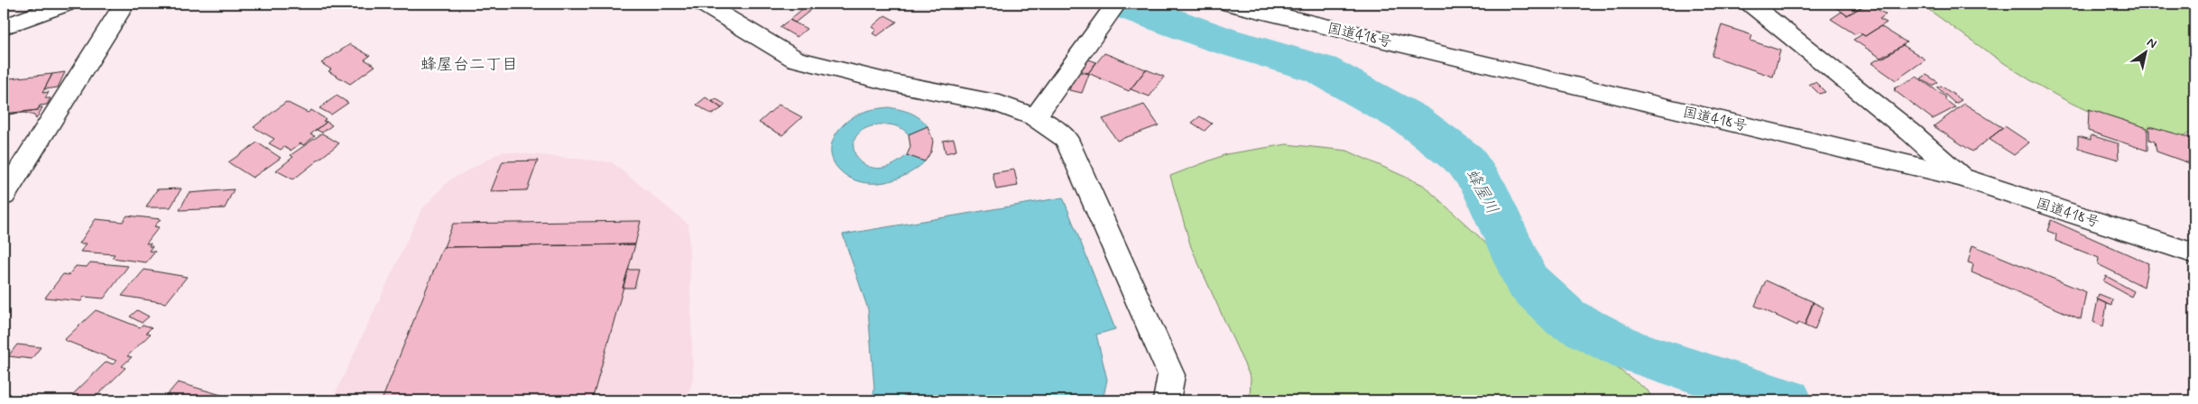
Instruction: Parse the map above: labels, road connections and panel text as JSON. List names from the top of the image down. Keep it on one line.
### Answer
{"streets":{"main road":["国道418号"]},"districts":["蜂屋台二丁目"],"water":["蜂屋川"],"north":"top right"}
